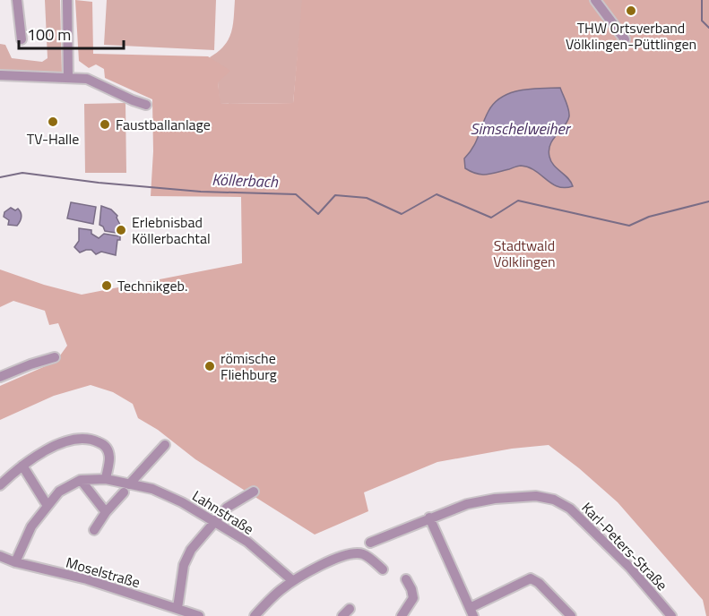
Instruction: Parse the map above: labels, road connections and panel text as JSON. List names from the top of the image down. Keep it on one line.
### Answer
{"streets":{"street":["Lahnstraße","Karl-Peters-Straße","Moselstraße"]},"crossings":[["Lahnstraße","Moselstraße"]],"water":["Simschelweiher","Köllerbach"],"parks":["Stadtwald Völklingen"],"places":["THW Ortsverband Völklingen-Püttlingen","TV-Halle","Faustballanlage","Erlebnisbad Köllerbachtal","Technikgeb.","römische Fliehburg"],"scale_bar":"100 m"}
